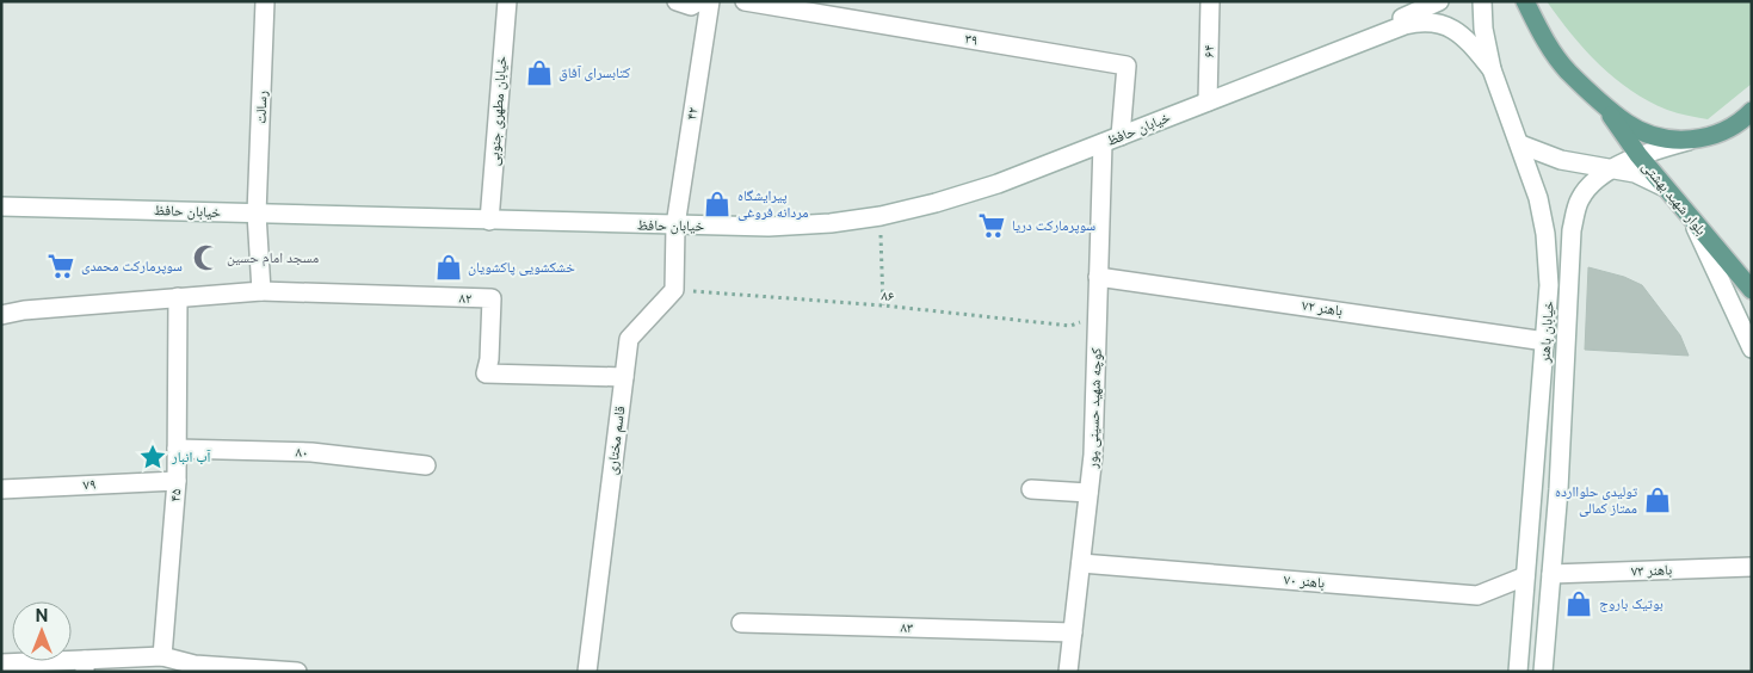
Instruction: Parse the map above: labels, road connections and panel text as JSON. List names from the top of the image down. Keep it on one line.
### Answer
{"streets":{"main road":["بلوار شهید بهشتی"],"street":["۳۹","۶۴","رسالت","خیابان مطهری جنوبی","۴۲","خیابان حافظ","۸۲","باهنر ۷۲","خیابان باهنر","کوچه شهید حسینی ‍پور","قاسم مختاری","۸۰","۷۹","۴۵","باهنر ۷۳","باهنر ۷۰","۸۳"],"path":["۸۶"]},"crossings":[["۳۹","خیابان حافظ"],["۶۴","خیابان حافظ"],["رسالت","خیابان حافظ"],["رسالت","۸۲"],["خیابان مطهری جنوبی","خیابان حافظ"],["۴۲","خیابان حافظ"],["خیابان حافظ","خیابان باهنر"],["خیابان حافظ","کوچه شهید حسینی ‍پور"],["بلوار شهید بهشتی","خیابان باهنر"],["۸۶","کوچه شهید حسینی ‍پور"],["۸۶","قاسم مختاری"],["۸۲","قاسم مختاری"],["باهنر ۷۲","خیابان باهنر"],["باهنر ۷۲","کوچه شهید حسینی ‍پور"],["خیابان باهنر","باهنر ۷۳"],["خیابان باهنر","باهنر ۷۰"],["کوچه شهید حسینی ‍پور","باهنر ۷۰"],["کوچه شهید حسینی ‍پور","۸۳"],["۸۰","۴۵"],["۷۹","۴۵"],["باهنر ۷۳","باهنر ۷۰"]],"places":{"shop":["کتابسرای آفاق","پیرایشگاه مردانه فروغی","خشکشویی پاکشویان","تولیدی حلواارده ممتاز کمالی","بوتیک باروج"],"supermarket":["سوپرمارکت دریا","سوپرمارکت محمدی"],"mosque":["مسجد امام حسین"],"place":["آب انبار"]},"north":"top"}
